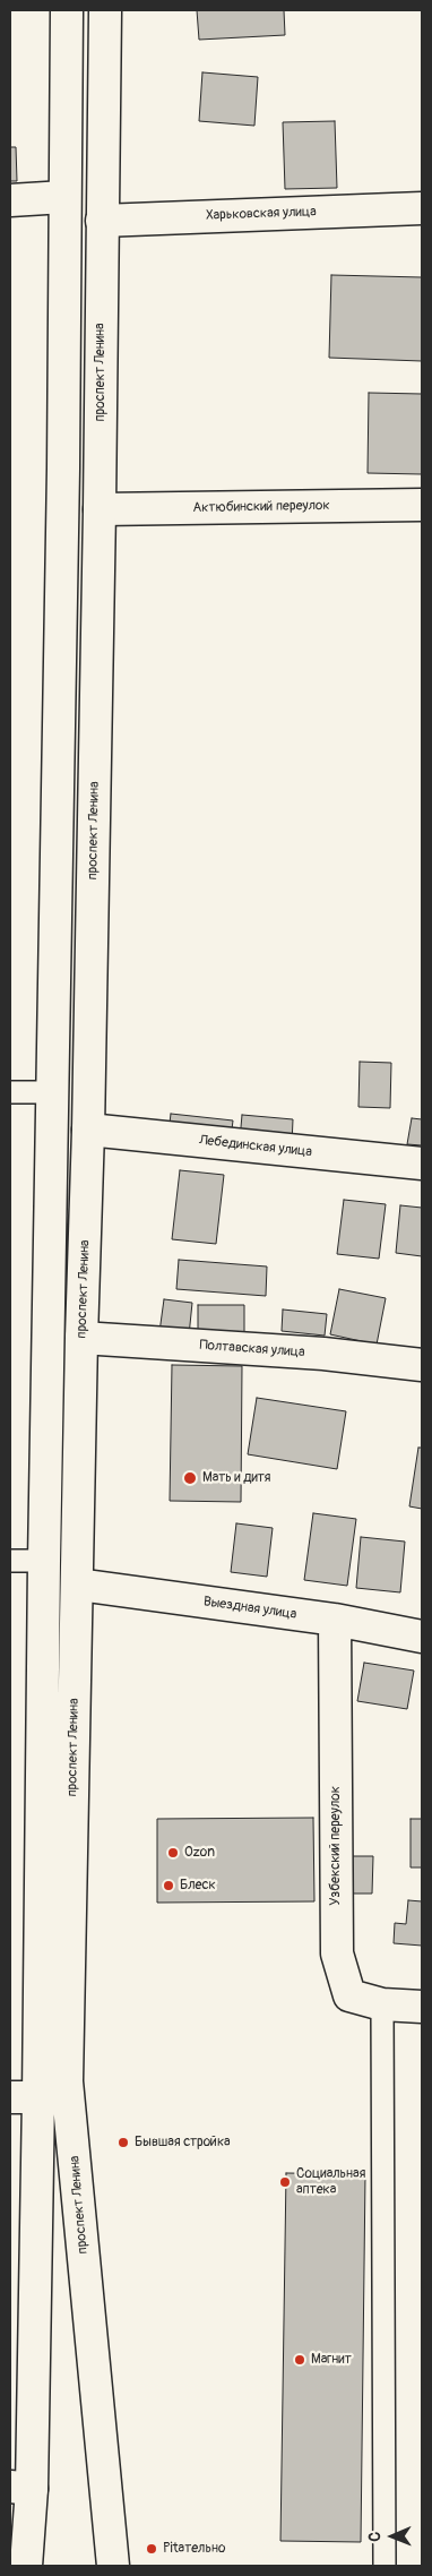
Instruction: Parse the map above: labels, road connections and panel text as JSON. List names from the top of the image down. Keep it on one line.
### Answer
{"streets":{"main road":["Харьковская улица","проспект Ленина","Актюбинский переулок","Лебединская улица","Полтавская улица","Выездная улица","Узбекский переулок"]},"crossings":[["Харьковская улица","проспект Ленина"],["проспект Ленина","Актюбинский переулок"],["проспект Ленина","Лебединская улица"],["проспект Ленина","Полтавская улица"],["проспект Ленина","Выездная улица"],["Выездная улица","Узбекский переулок"]],"places":["Мать и дитя","Ozon","Блеск","Бывшая стройка","Социальная аптека","Магнит","Pitaтельно"],"north":"left"}
